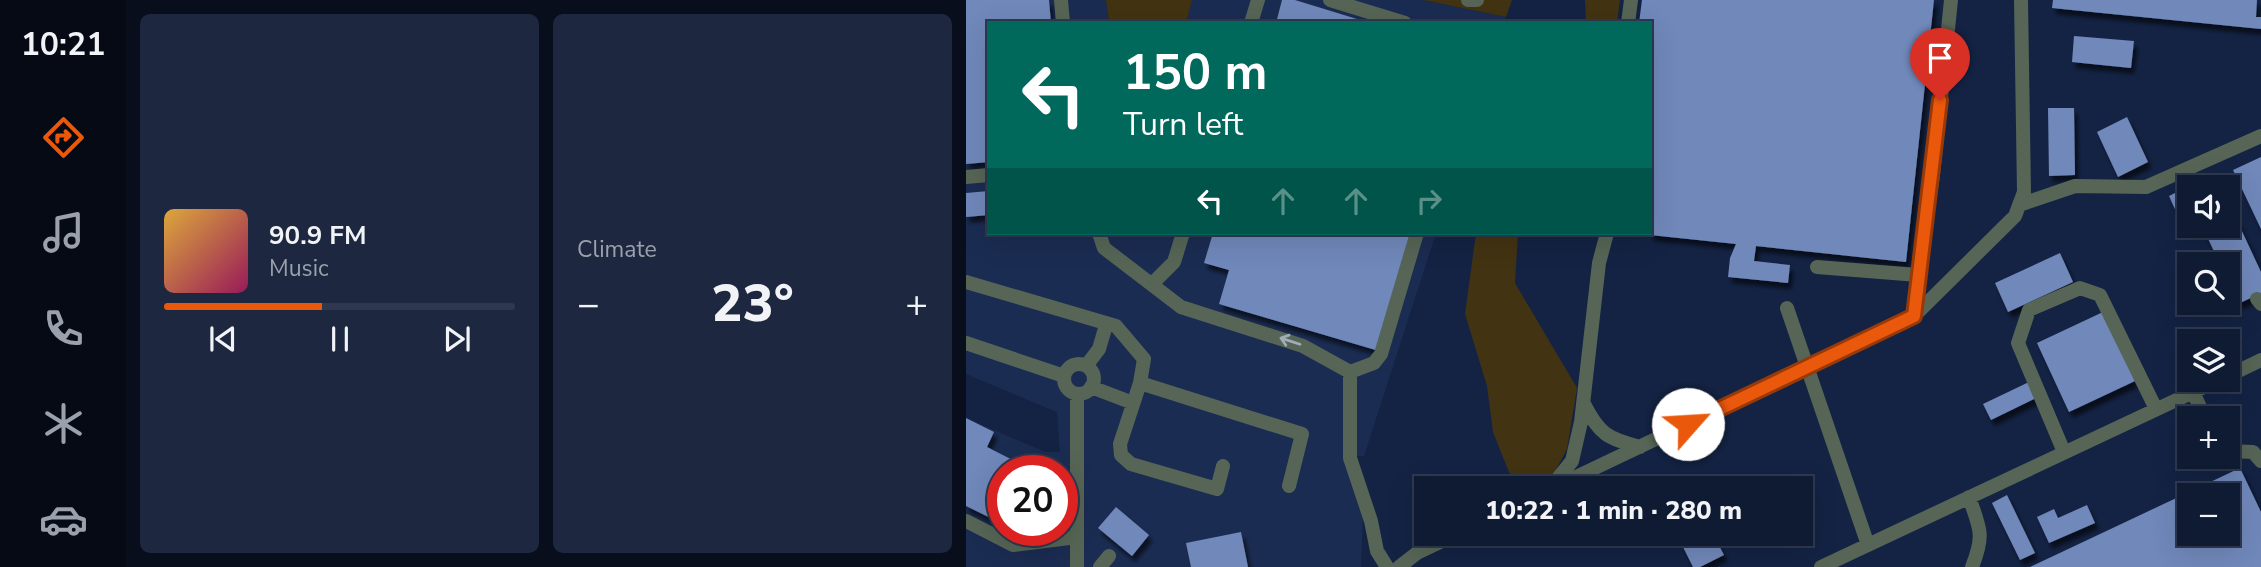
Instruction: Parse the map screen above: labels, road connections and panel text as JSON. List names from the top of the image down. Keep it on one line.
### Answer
{"page":{"tabs":"10:21","tile":"Climate","turn":["150 m","Turn left"],"map_buttons":["+","−"],"song":["90.9 FM","Music"],"heat":["−","23°","+"],"limit":"20","trip":"10:22 · 1 min · 280 m"}}
